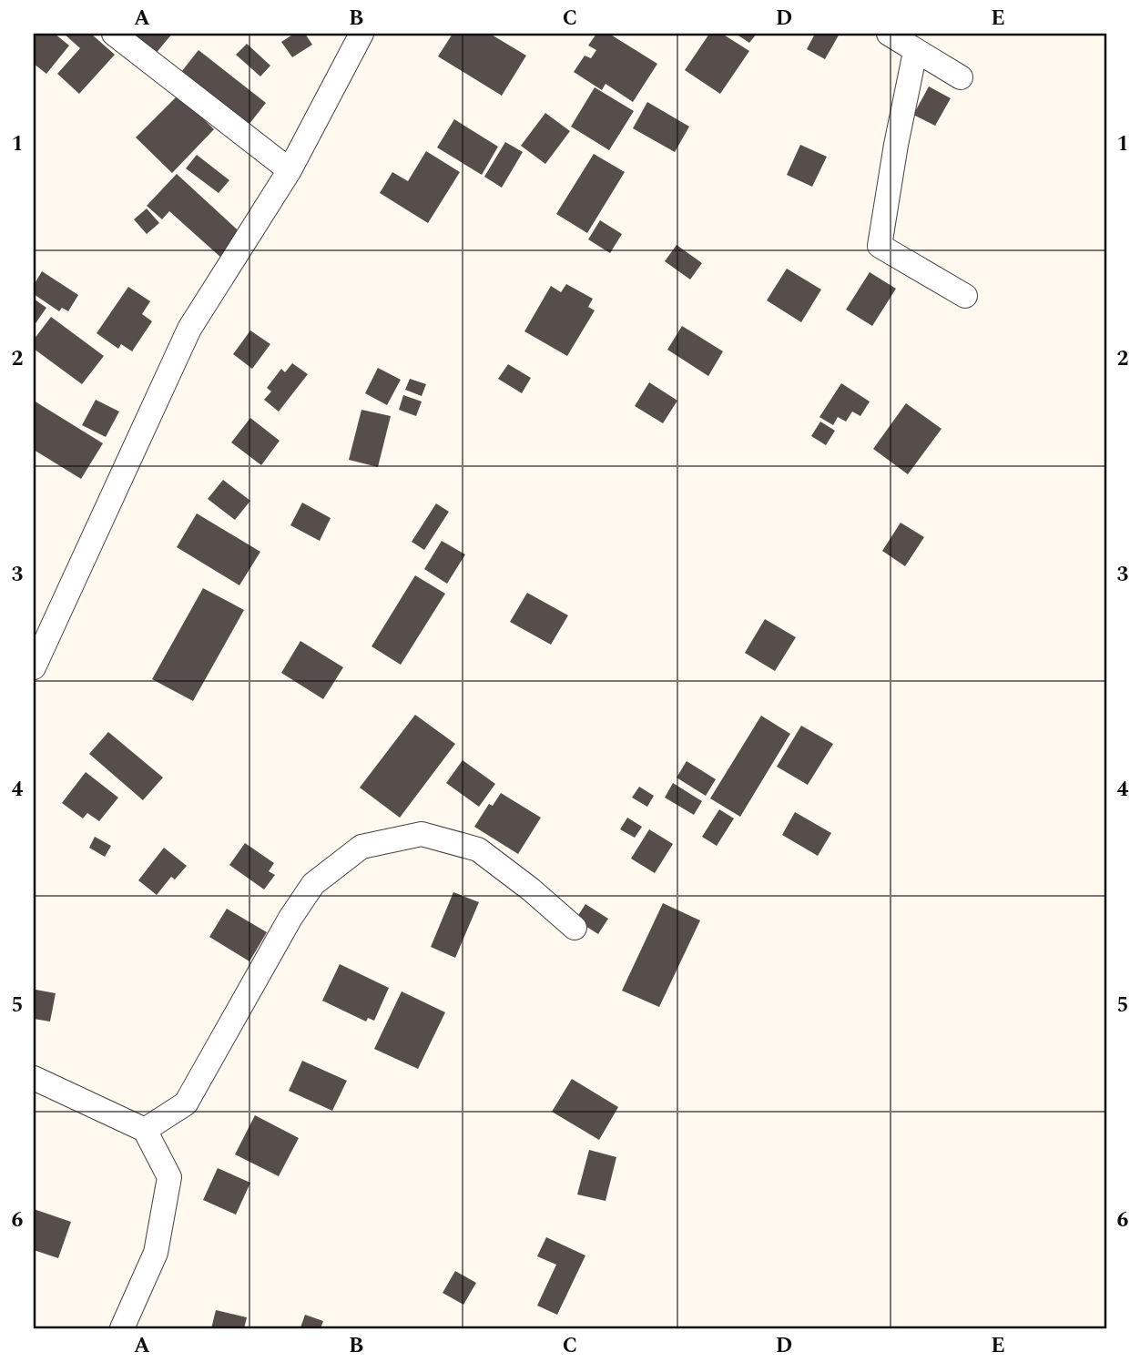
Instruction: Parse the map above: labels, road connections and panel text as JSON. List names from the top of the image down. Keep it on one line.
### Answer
{"grid":{"columns":["A","B","C","D","E"],"rows":["1","2","3","4","5","6"]}}
